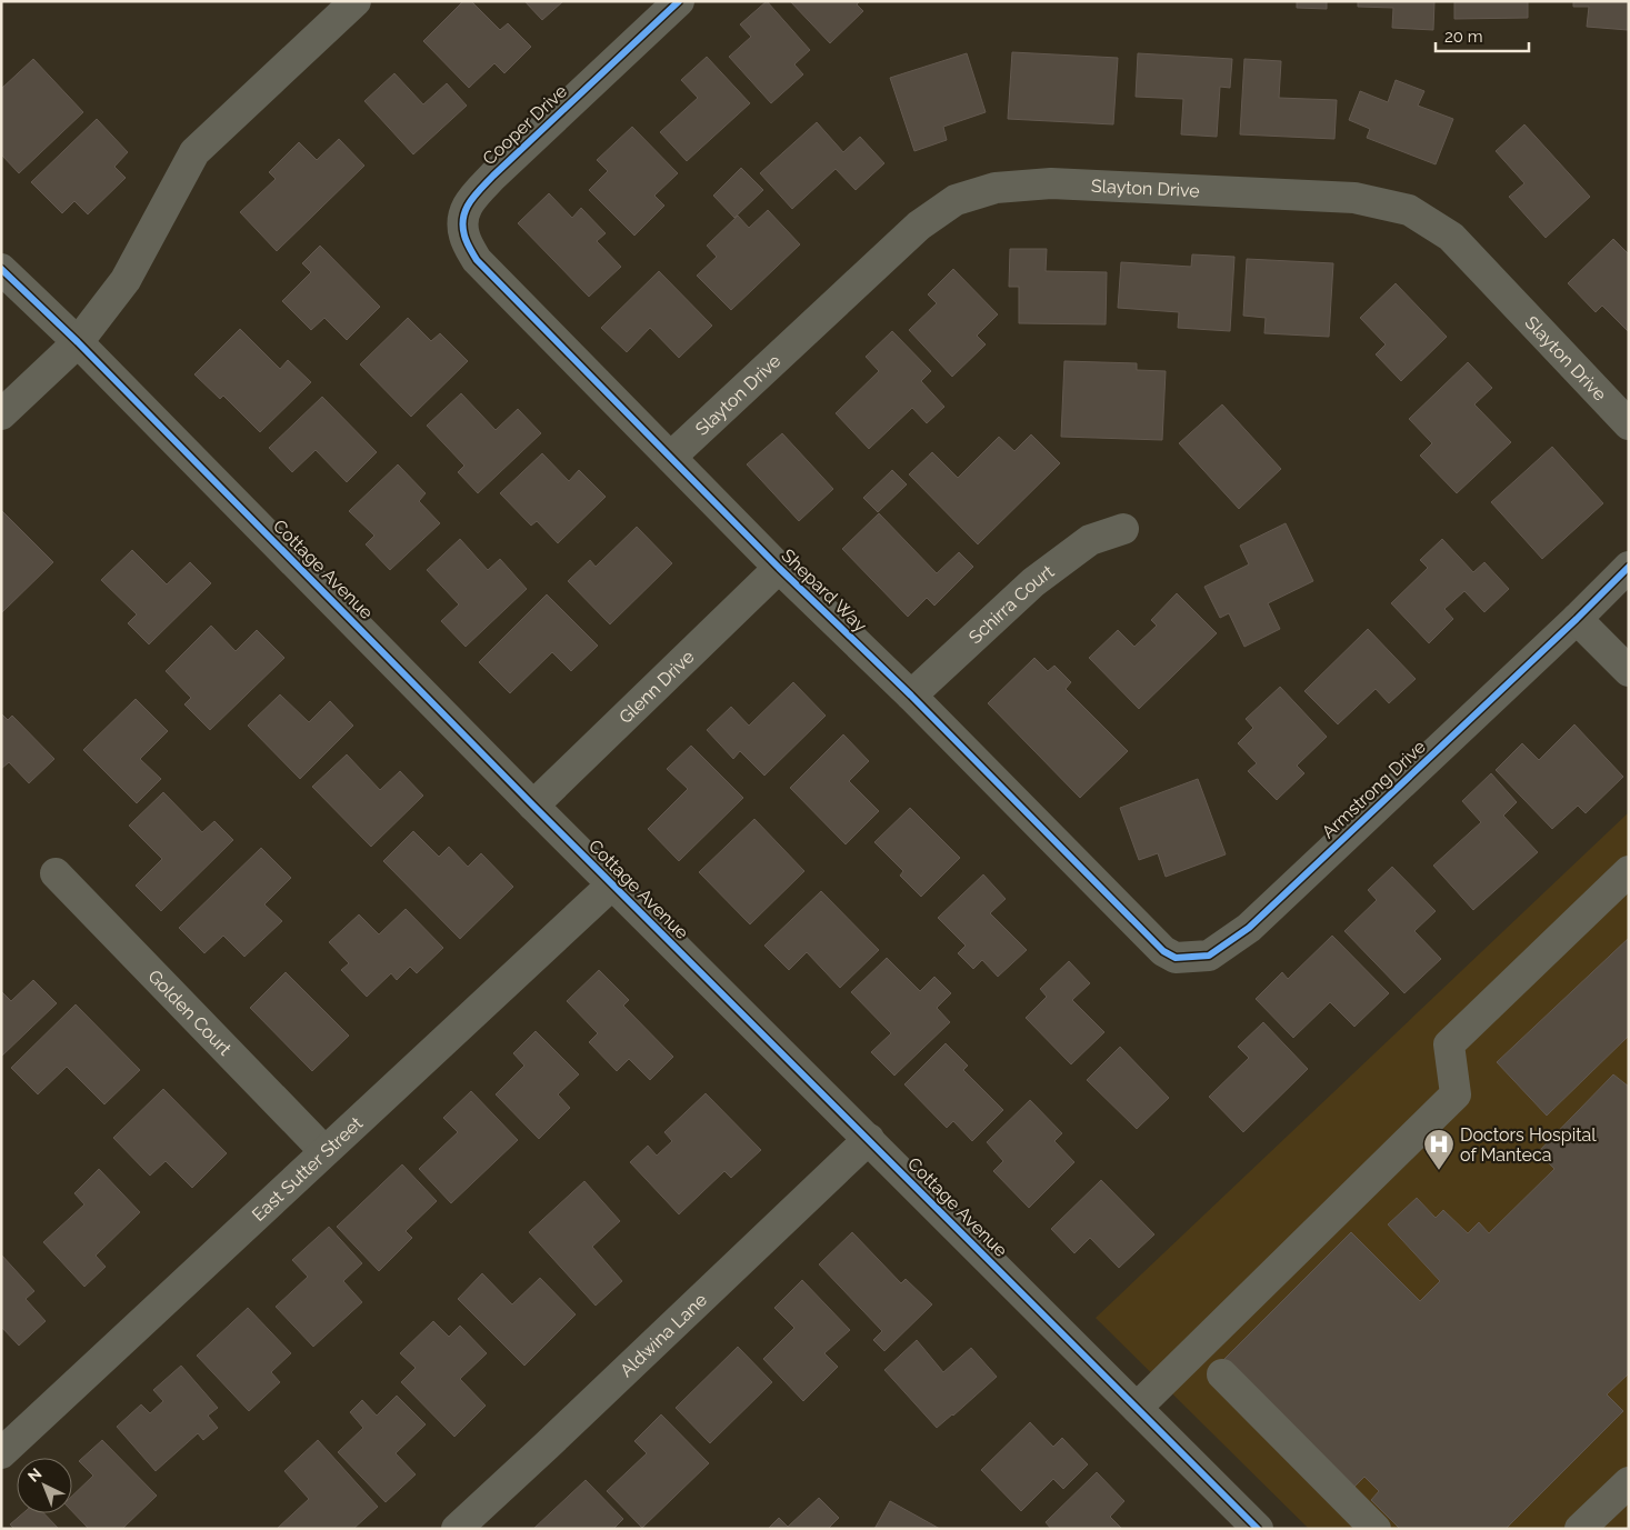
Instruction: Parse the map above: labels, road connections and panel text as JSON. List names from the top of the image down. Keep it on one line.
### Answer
{"streets":{"street":["Cooper Drive","Slayton Drive","Cottage Avenue","Shepard Way","Schirra Court","Glenn Drive","Armstrong Drive","Golden Court","East Sutter Street","Aldwina Lane"]},"crossings":[["Cooper Drive","Shepard Way"],["Slayton Drive","Shepard Way"],["Cottage Avenue","Glenn Drive"],["Cottage Avenue","East Sutter Street"],["Cottage Avenue","Aldwina Lane"],["Shepard Way","Schirra Court"],["Shepard Way","Glenn Drive"],["Shepard Way","Armstrong Drive"],["Golden Court","East Sutter Street"]],"places":{"hospital":["Doctors Hospital of Manteca"]},"scale_bar":"20 m","north":"top left"}
